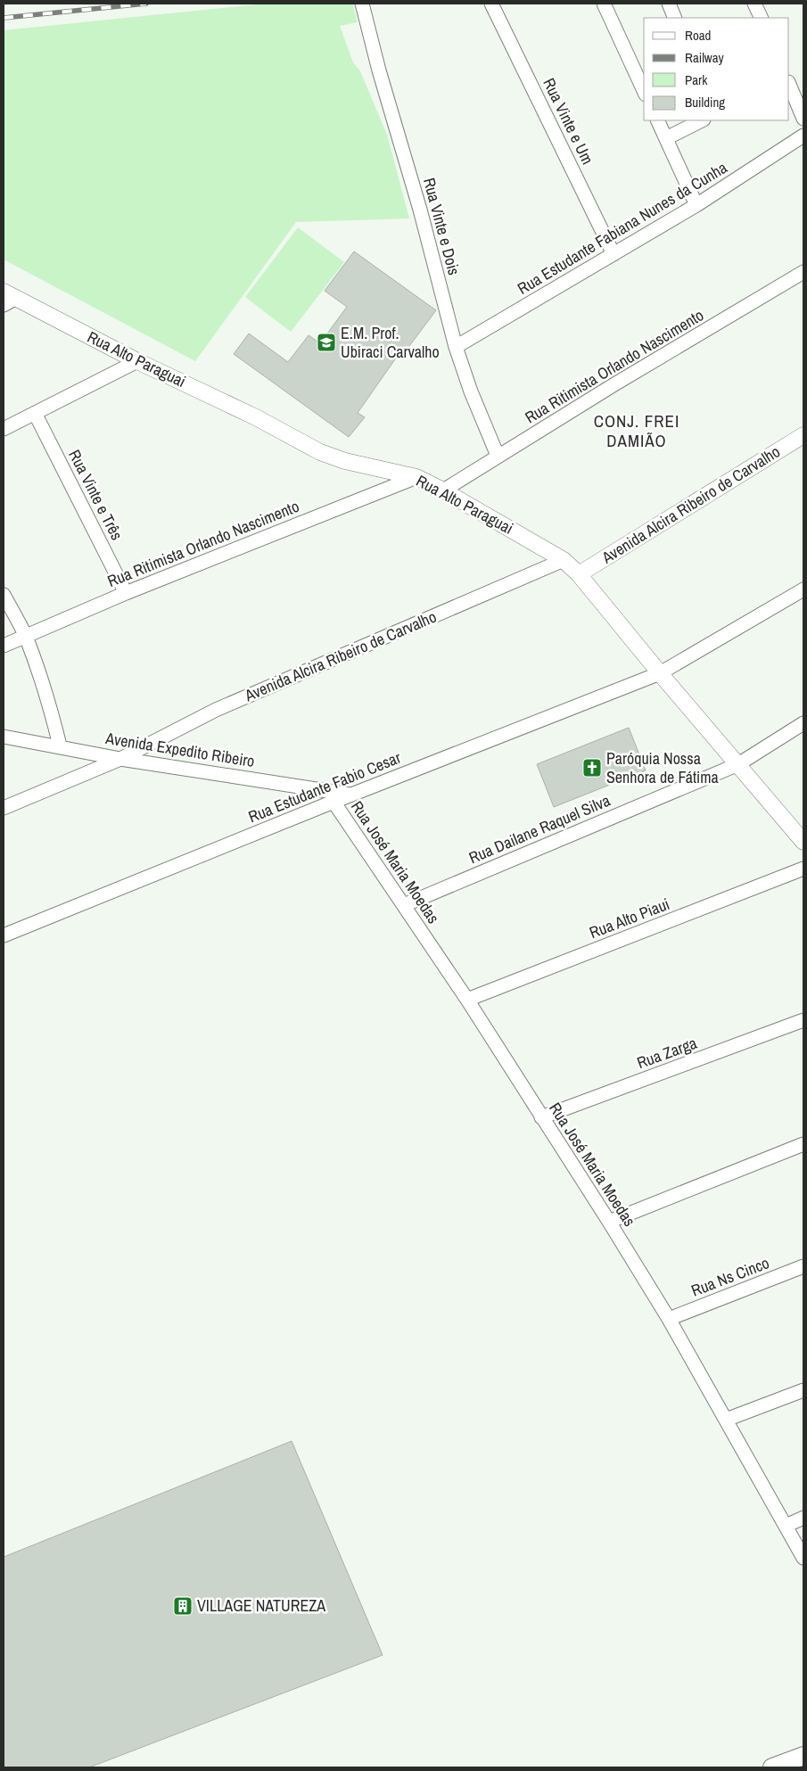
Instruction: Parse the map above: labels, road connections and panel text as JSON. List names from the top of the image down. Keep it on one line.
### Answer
{"streets":{"street":["Rua Vinte e Um","Rua Vinte e Dois","Rua Estudante Fabiana Nunes da Cunha","Rua Alto Paraguai","Rua Ritimista Orlando Nascimento","Rua Vinte e Três","Avenida Alcira Ribeiro de Carvalho","Avenida Expedito Ribeiro","Rua Estudante Fabio Cesar","Rua Dailane Raquel Silva","Rua José Maria Moedas","Rua Alto Piaui","Rua Zarga","Rua Ns Cinco"]},"crossings":[["Rua Vinte e Um","Rua Estudante Fabiana Nunes da Cunha"],["Rua Vinte e Dois","Rua Estudante Fabiana Nunes da Cunha"],["Rua Vinte e Dois","Rua Ritimista Orlando Nascimento"],["Rua Alto Paraguai","Rua Ritimista Orlando Nascimento"],["Rua Alto Paraguai","Avenida Alcira Ribeiro de Carvalho"],["Rua Alto Paraguai","Rua Estudante Fabio Cesar"],["Rua Alto Paraguai","Rua Dailane Raquel Silva"],["Rua Ritimista Orlando Nascimento","Rua Vinte e Três"],["Avenida Alcira Ribeiro de Carvalho","Avenida Expedito Ribeiro"],["Avenida Expedito Ribeiro","Rua Estudante Fabio Cesar"],["Rua Estudante Fabio Cesar","Rua José Maria Moedas"],["Rua Dailane Raquel Silva","Rua José Maria Moedas"],["Rua José Maria Moedas","Rua Alto Piaui"],["Rua José Maria Moedas","Rua Zarga"],["Rua José Maria Moedas","Rua Ns Cinco"]],"districts":["CONJ. FREI DAMIÃO"],"places":{"school or university":["E.M. Prof. Ubiraci Carvalho"],"church":["Paróquia Nossa Senhora de Fátima"],"building":["VILLAGE NATUREZA"]},"legend":["Road","Railway","Park","Building"]}
